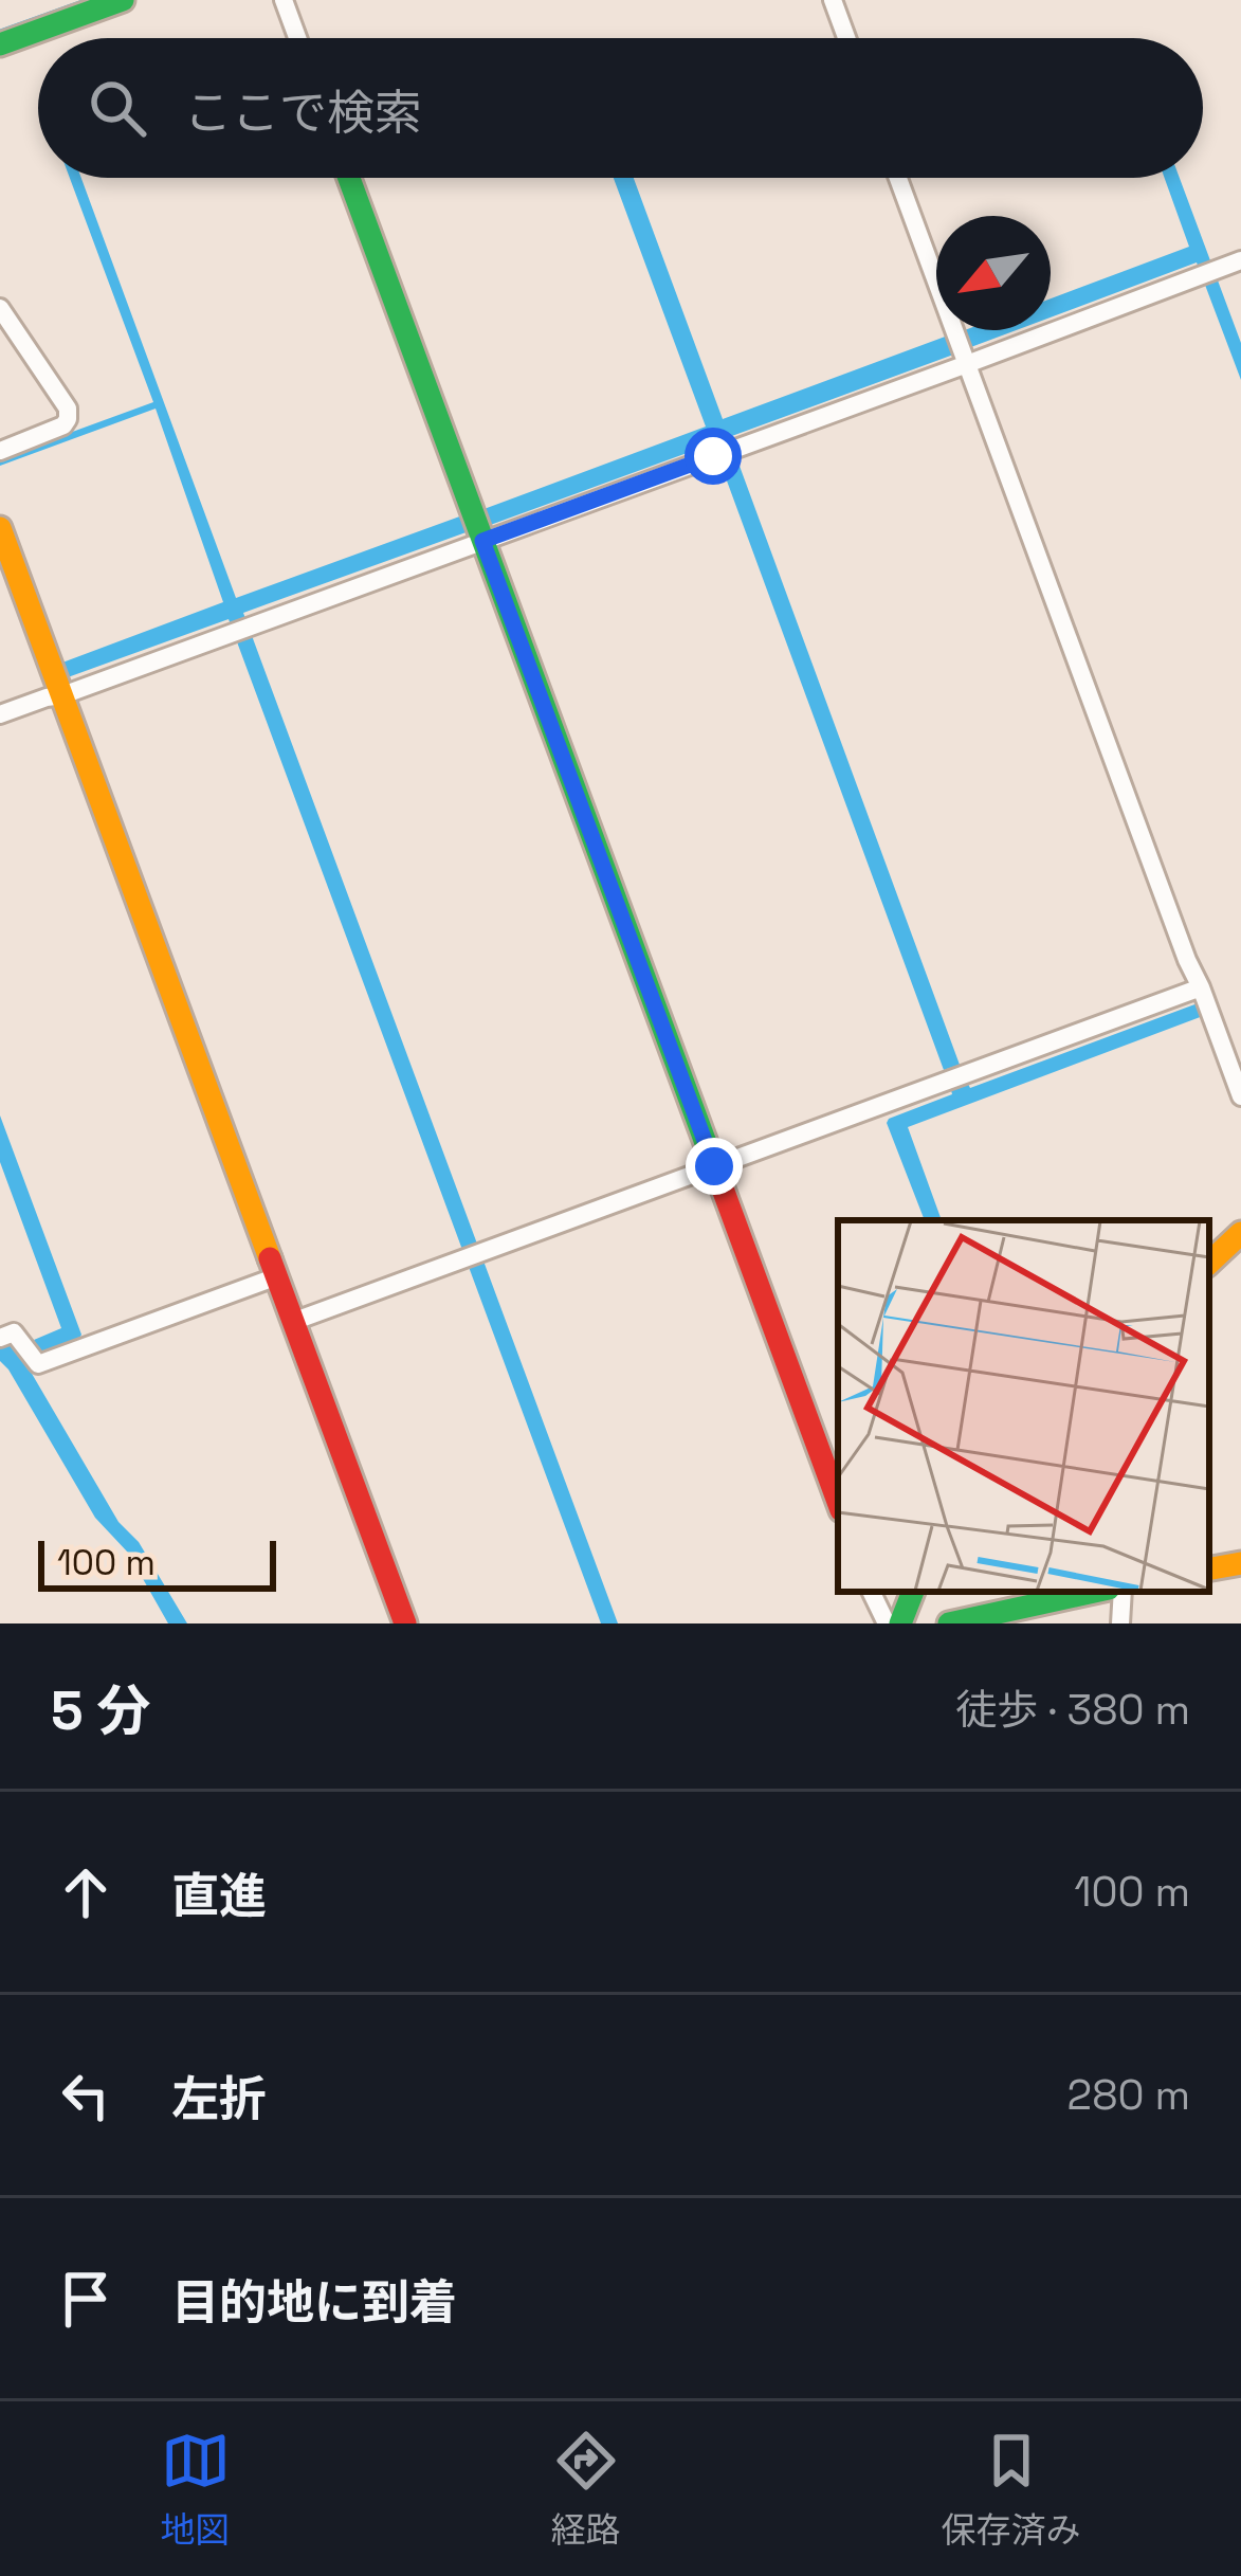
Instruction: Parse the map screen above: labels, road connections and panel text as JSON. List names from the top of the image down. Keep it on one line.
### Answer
{"scale_bar":"100 m","north":"bottom left","page":{"search":"ここで検索","scale":"100 m","heading":["5 分","徒歩 · 380 m"],"list":[["直進","100 m"],["左折","280 m"],"目的地に到着"],"nav":["地図","経路","保存済み"]}}
